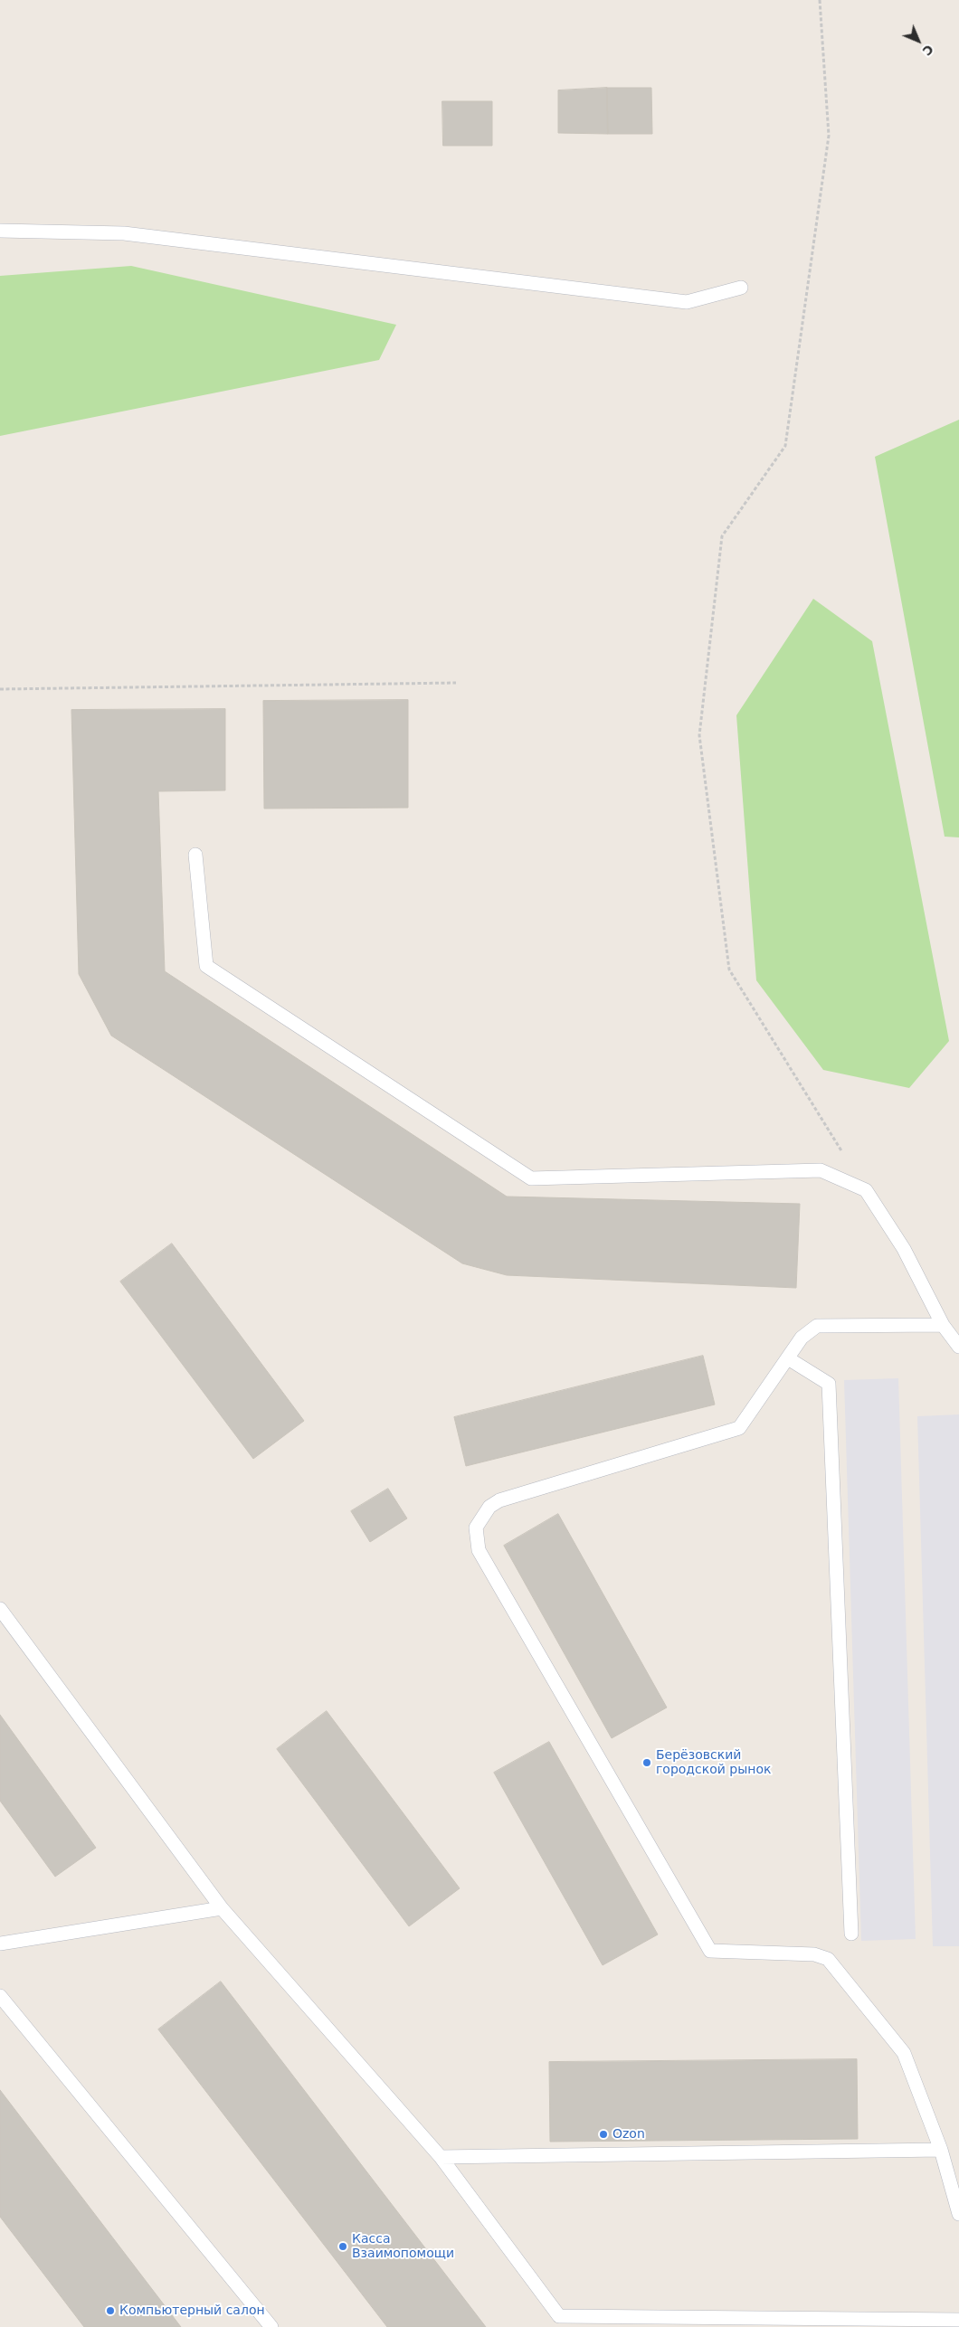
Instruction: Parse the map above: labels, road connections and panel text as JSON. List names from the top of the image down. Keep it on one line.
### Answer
{"places":["Берёзовский городской рынок","Ozon","Касса Взаимопомощи","Компьютерный салон"],"north":"bottom right"}
